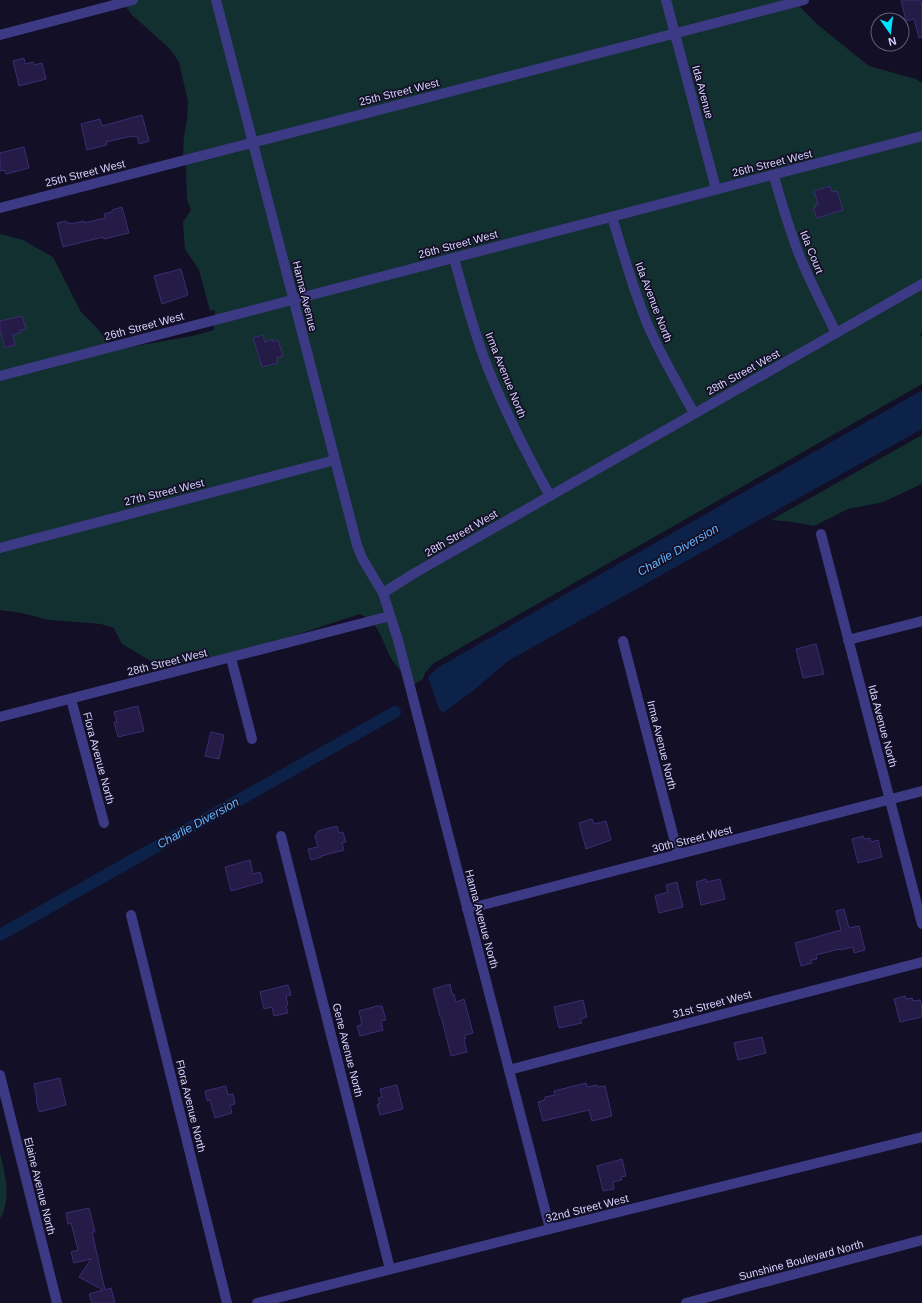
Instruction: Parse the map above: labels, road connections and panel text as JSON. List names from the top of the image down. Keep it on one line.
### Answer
{"streets":{"street":["25th Street West","Ida Avenue","26th Street West","Ida Court","Hanna Avenue","Ida Avenue North","28th Street West","Irma Avenue North","27th Street West","Flora Avenue North","30th Street West","Hanna Avenue North","31st Street West","Gene Avenue North","Elaine Avenue North","32nd Street West","Sunshine Boulevard North"]},"crossings":[["25th Street West","Ida Avenue"],["25th Street West","Hanna Avenue"],["Ida Avenue","26th Street West"],["26th Street West","Ida Court"],["26th Street West","Hanna Avenue"],["26th Street West","Ida Avenue North"],["26th Street West","Irma Avenue North"],["Ida Court","28th Street West"],["Hanna Avenue","28th Street West"],["Hanna Avenue","27th Street West"],["Ida Avenue North","28th Street West"],["Ida Avenue North","30th Street West"],["28th Street West","Irma Avenue North"],["28th Street West","Flora Avenue North"],["28th Street West","Hanna Avenue North"],["Irma Avenue North","30th Street West"],["30th Street West","Hanna Avenue North"],["Hanna Avenue North","31st Street West"],["Hanna Avenue North","32nd Street West"],["Gene Avenue North","32nd Street West"]],"water":["Charlie Diversion"],"north":"bottom"}
